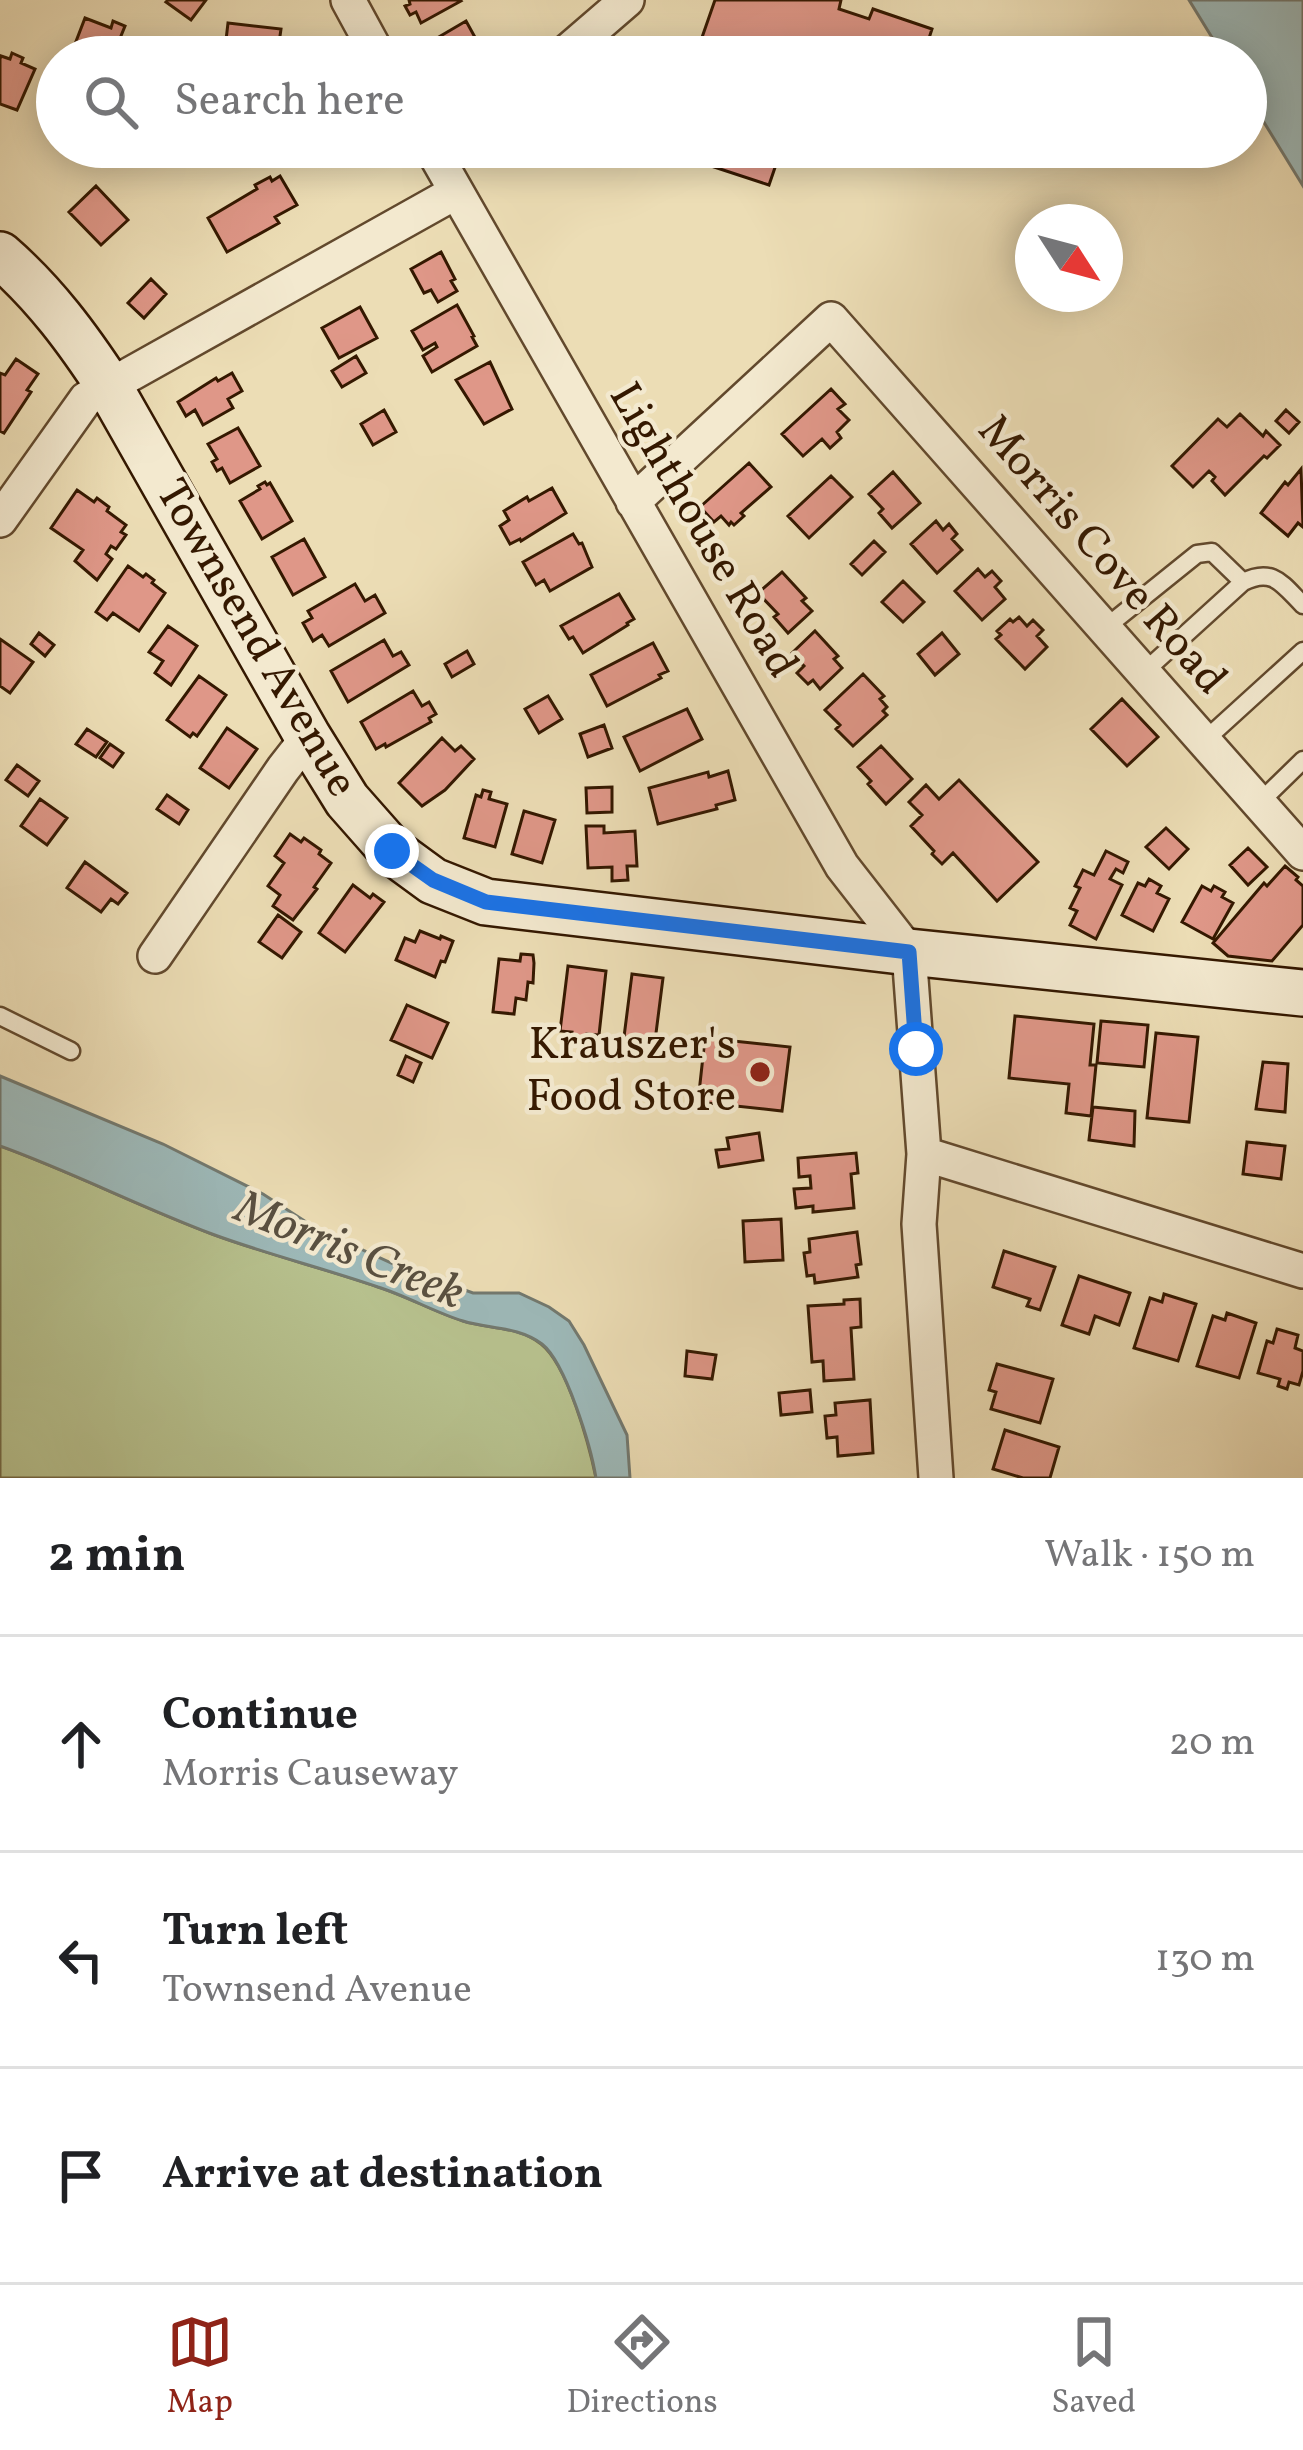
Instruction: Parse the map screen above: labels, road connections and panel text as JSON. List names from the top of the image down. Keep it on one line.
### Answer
{"streets":{"main road":["Townsend Avenue"],"street":["Lighthouse Road","Morris Cove Road"]},"crossings":[["Lighthouse Road","Morris Cove Road"],["Lighthouse Road","Townsend Avenue"]],"water":["Morris Creek"],"places":["Krauszer's Food Store"],"north":"bottom right","page":{"search":"Search here","heading":["2 min","Walk · 150 m"],"list":[["Continue","Morris Causeway","20 m"],["Turn left","Townsend Avenue","130 m"],"Arrive at destination"],"nav":["Map","Directions","Saved"]}}
